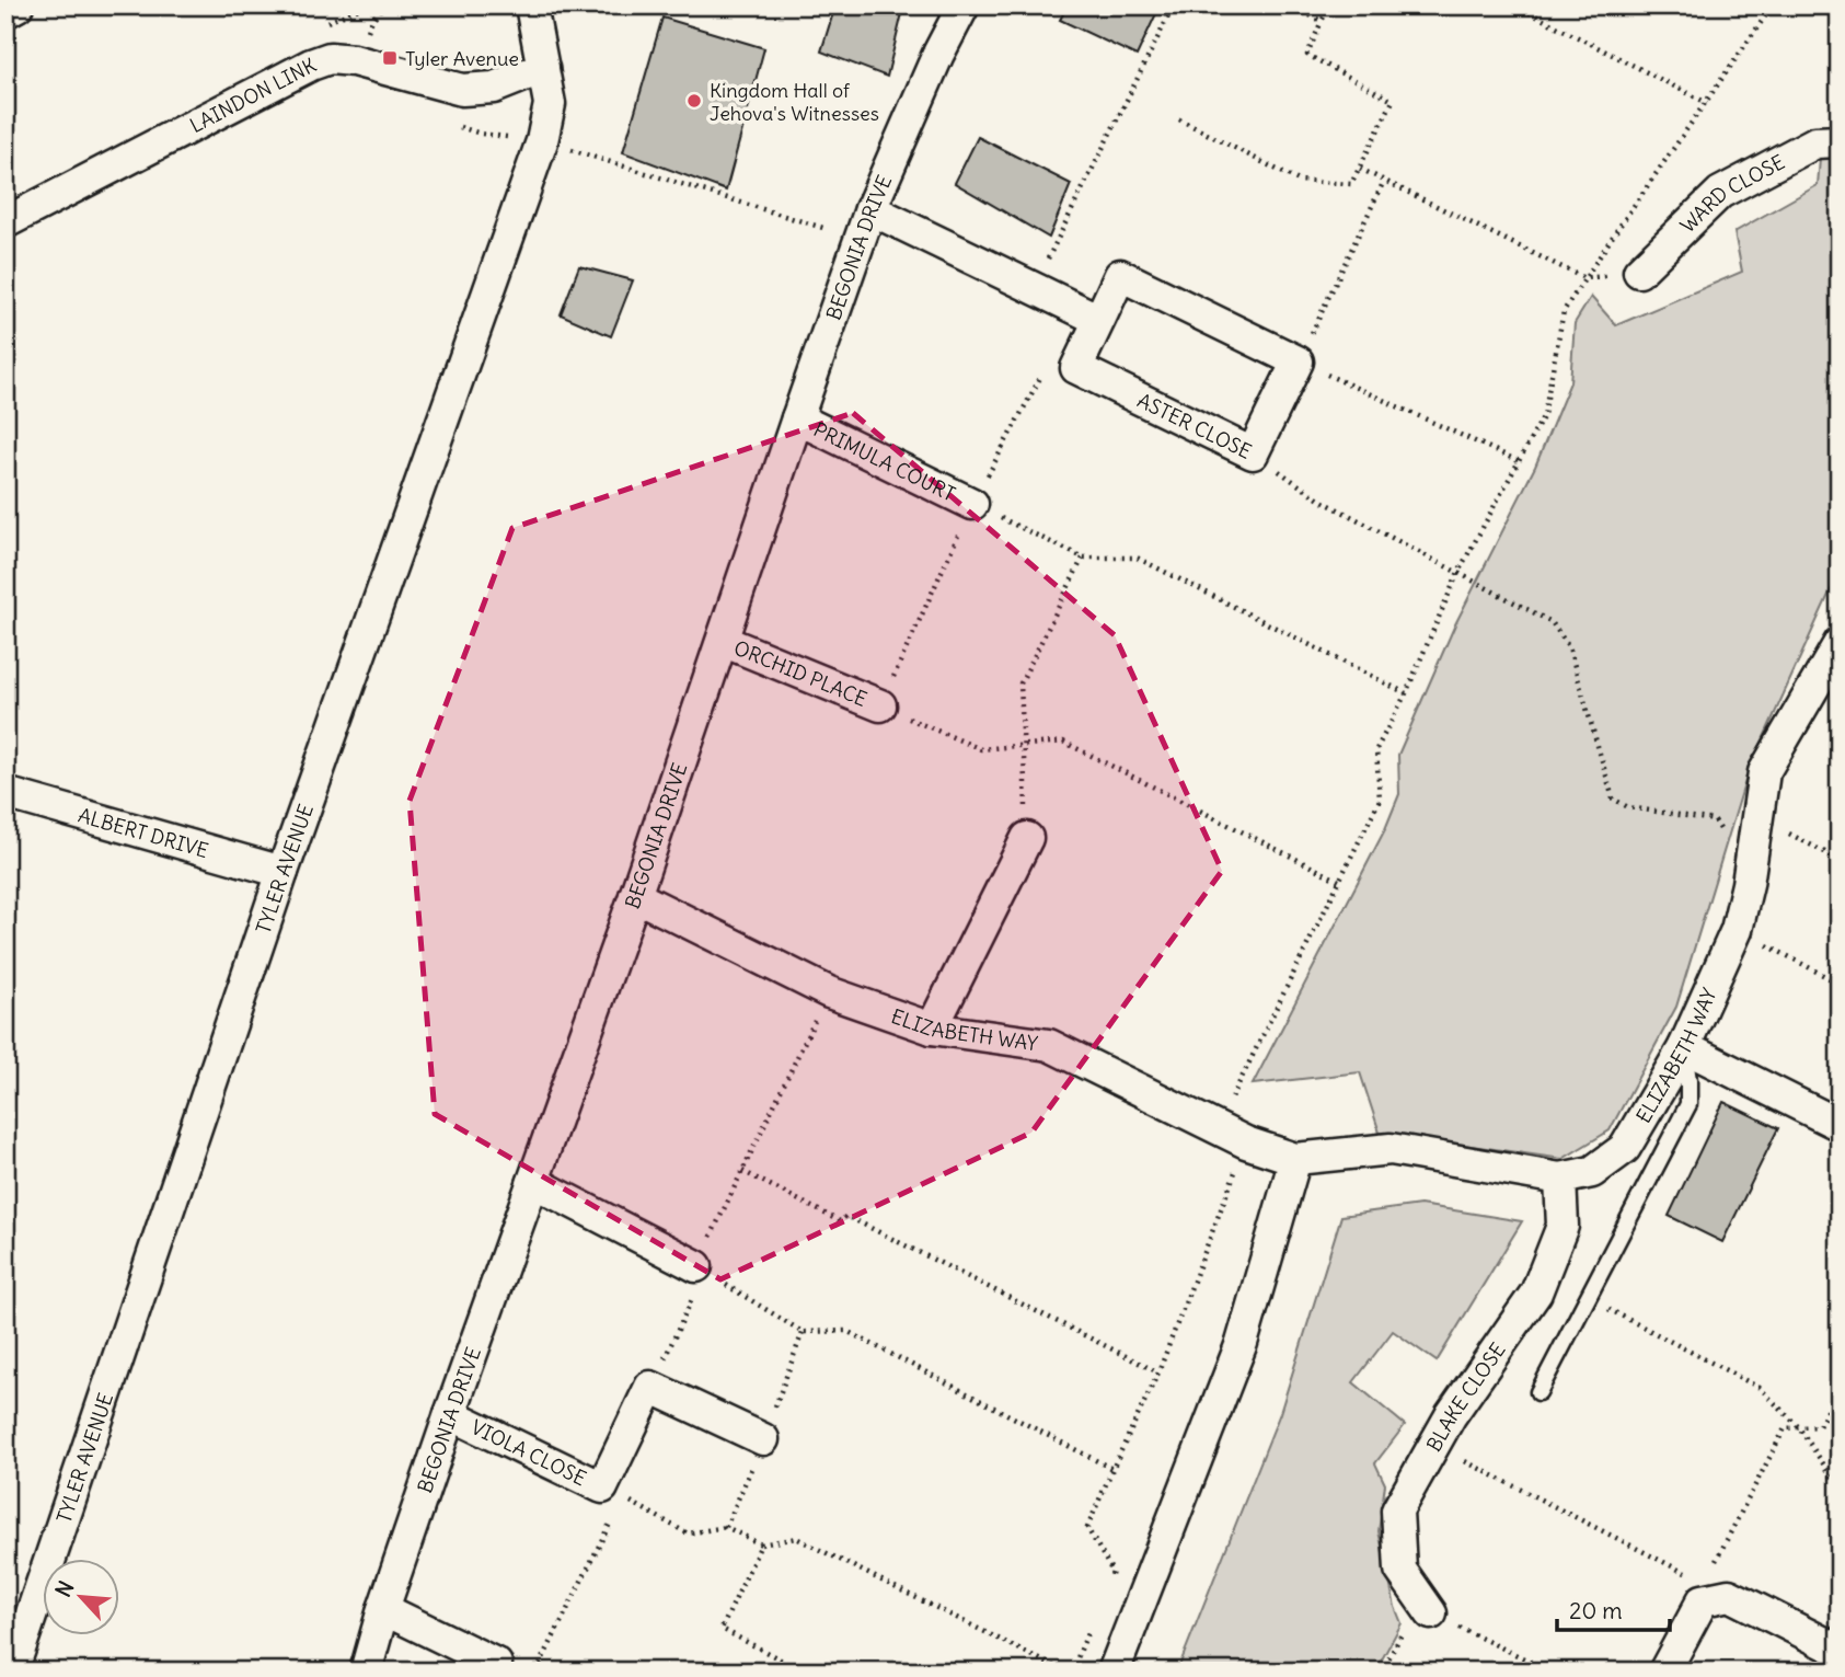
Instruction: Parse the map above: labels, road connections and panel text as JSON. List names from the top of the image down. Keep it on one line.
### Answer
{"streets":{"street":["LAINDON LINK","WARD CLOSE","BEGONIA DRIVE","ASTER CLOSE","PRIMULA COURT","ORCHID PLACE","ALBERT DRIVE","TYLER AVENUE","ELIZABETH WAY","BLAKE CLOSE","VIOLA CLOSE"]},"crossings":[["LAINDON LINK","TYLER AVENUE"],["BEGONIA DRIVE","PRIMULA COURT"],["BEGONIA DRIVE","ORCHID PLACE"],["BEGONIA DRIVE","ELIZABETH WAY"],["BEGONIA DRIVE","VIOLA CLOSE"],["ALBERT DRIVE","TYLER AVENUE"],["ELIZABETH WAY","BLAKE CLOSE"]],"places":{"transit":["Tyler Avenue"],"other":["Kingdom Hall of Jehova's Witnesses"]},"scale_bar":"20 m","north":"top left"}
